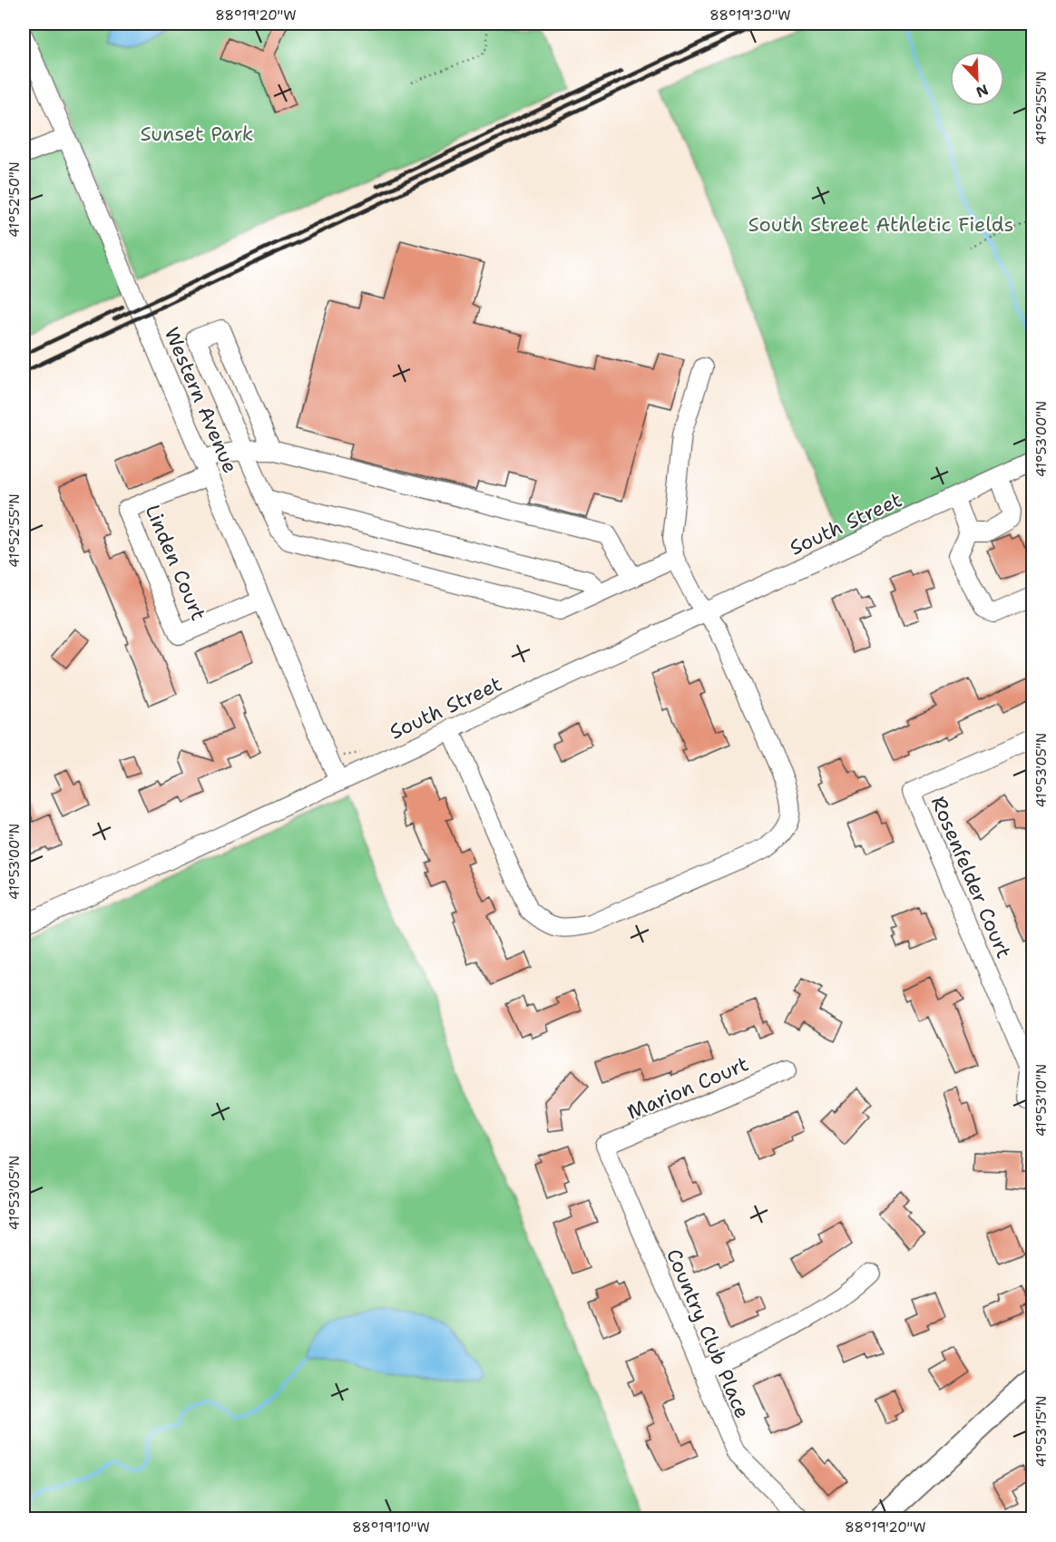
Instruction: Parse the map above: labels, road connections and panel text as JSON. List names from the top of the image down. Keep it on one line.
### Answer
{"streets":{"street":["Western Avenue","South Street","Linden Court","Rosenfelder Court","Marion Court","Country Club Place"]},"crossings":[["Western Avenue","South Street"],["Western Avenue","Linden Court"],["Marion Court","Country Club Place"]],"parks":["Sunset Park","South Street Athletic Fields"],"north":"bottom right","coordinates":["88°19'20\"W","88°19'30\"W","41°52'55\"N","41°52'50\"N","41°53'00\"N","41°53'05\"N","41°53'10\"N","41°53'15\"N","88°19'10\"W"]}
